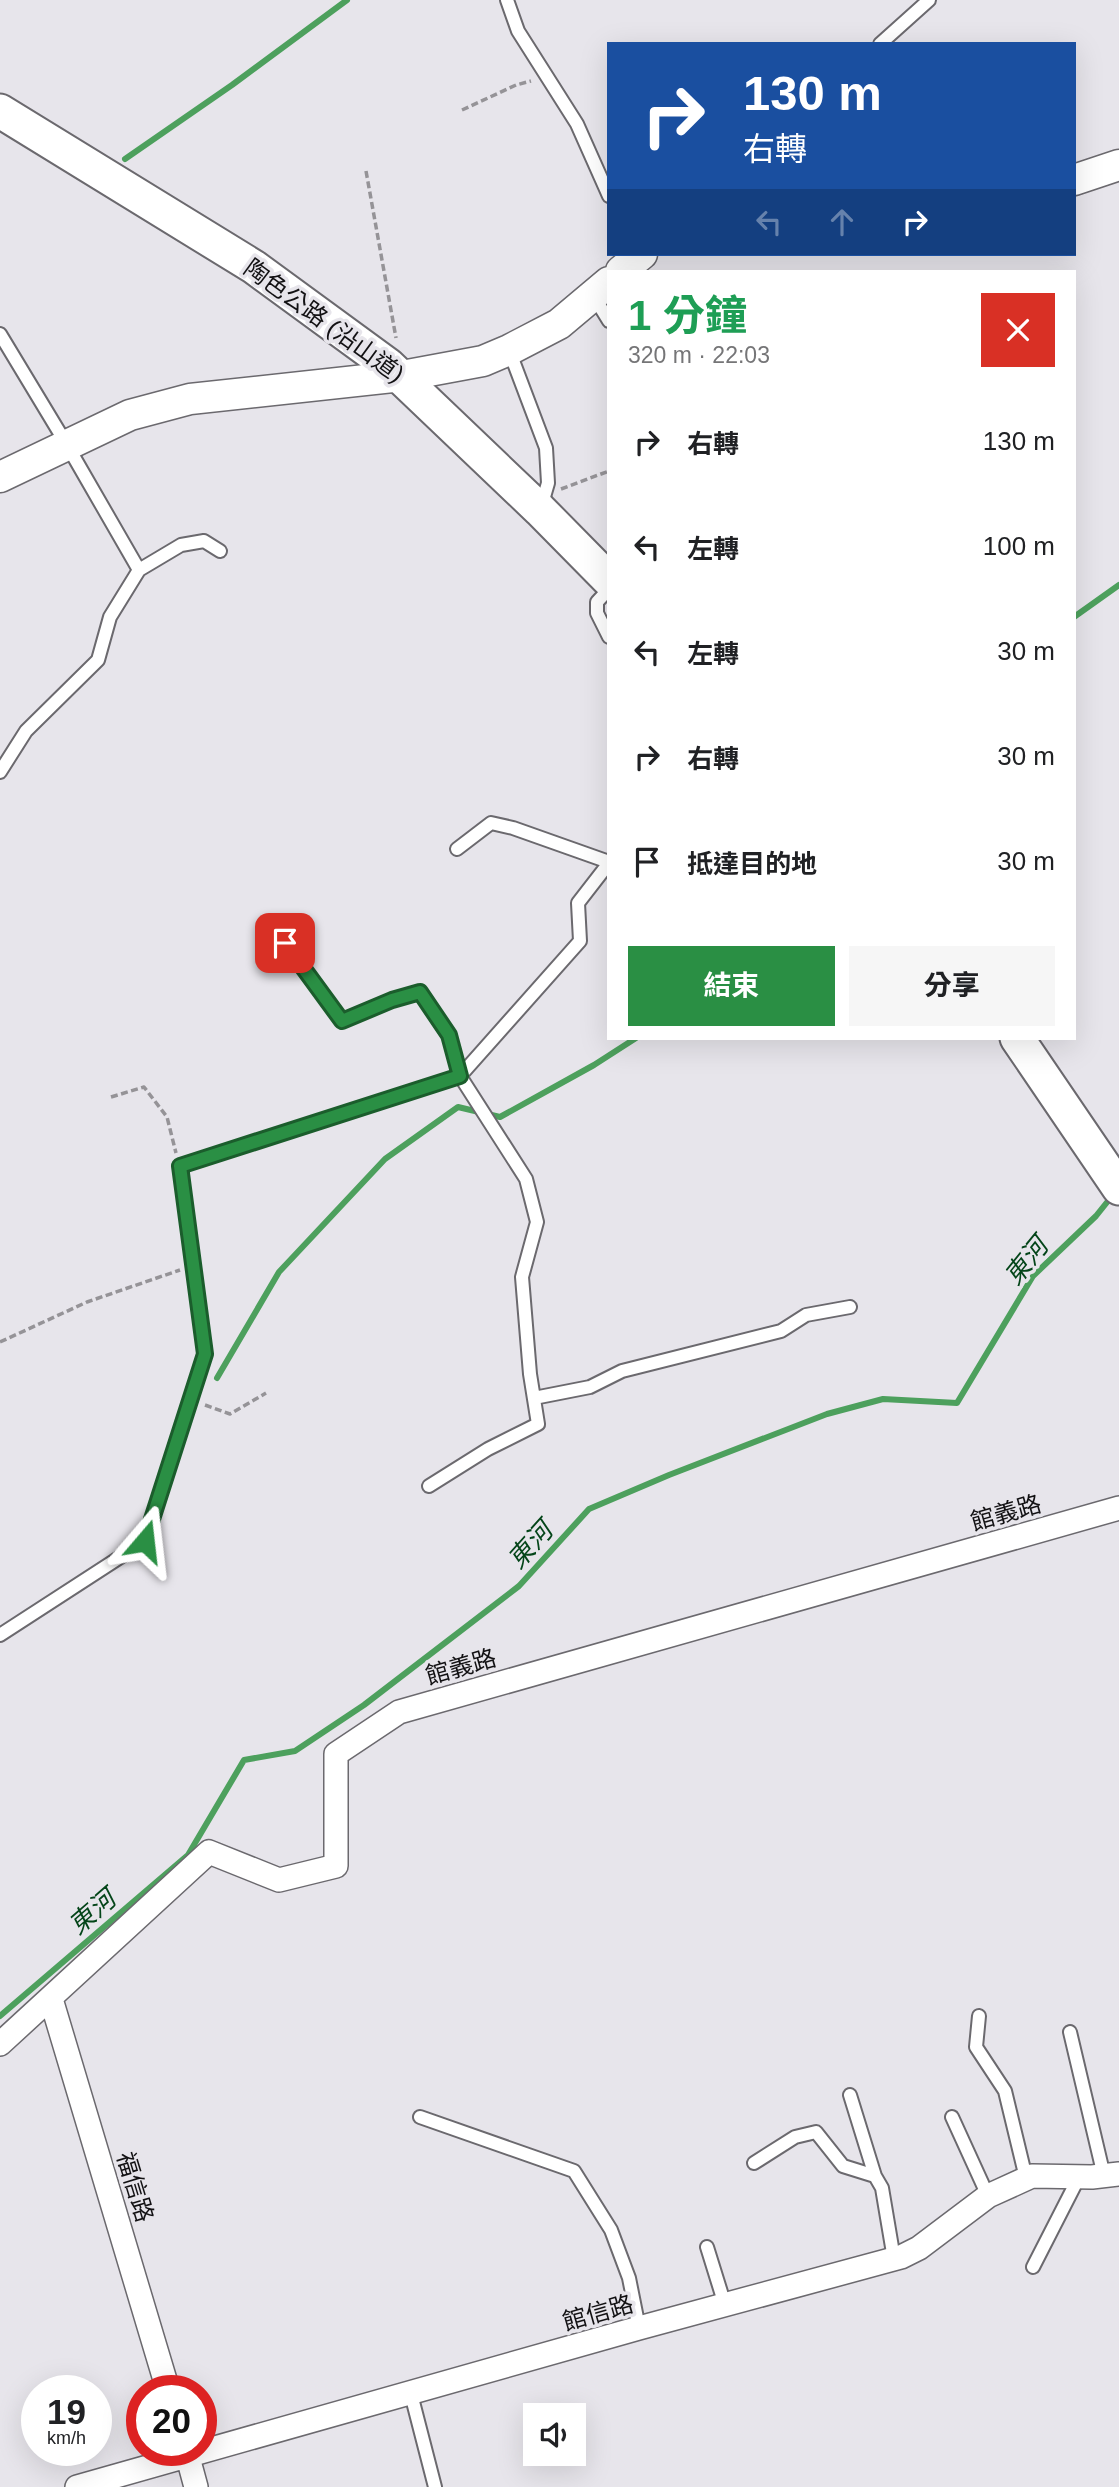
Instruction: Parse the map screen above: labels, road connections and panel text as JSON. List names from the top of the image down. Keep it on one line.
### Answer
{"streets":{"main road":["陶色公路 (沿山道)"],"street":["館義路","福信路","館信路"]},"crossings":[["館義路","福信路"]],"water":["東河"],"page":{"turn":["130 m","右轉"],"heading":["1 分鐘","320 m · 22:03"],"list":[{"name":"右轉","value":"130 m"},{"name":"左轉","value":"100 m"},{"name":"左轉","value":"30 m"},{"name":"右轉","value":"30 m"},{"name":"抵達目的地","value":"30 m"}],"buttons":["結束","分享"],"speed":"19 km/h","limit":"20"}}
